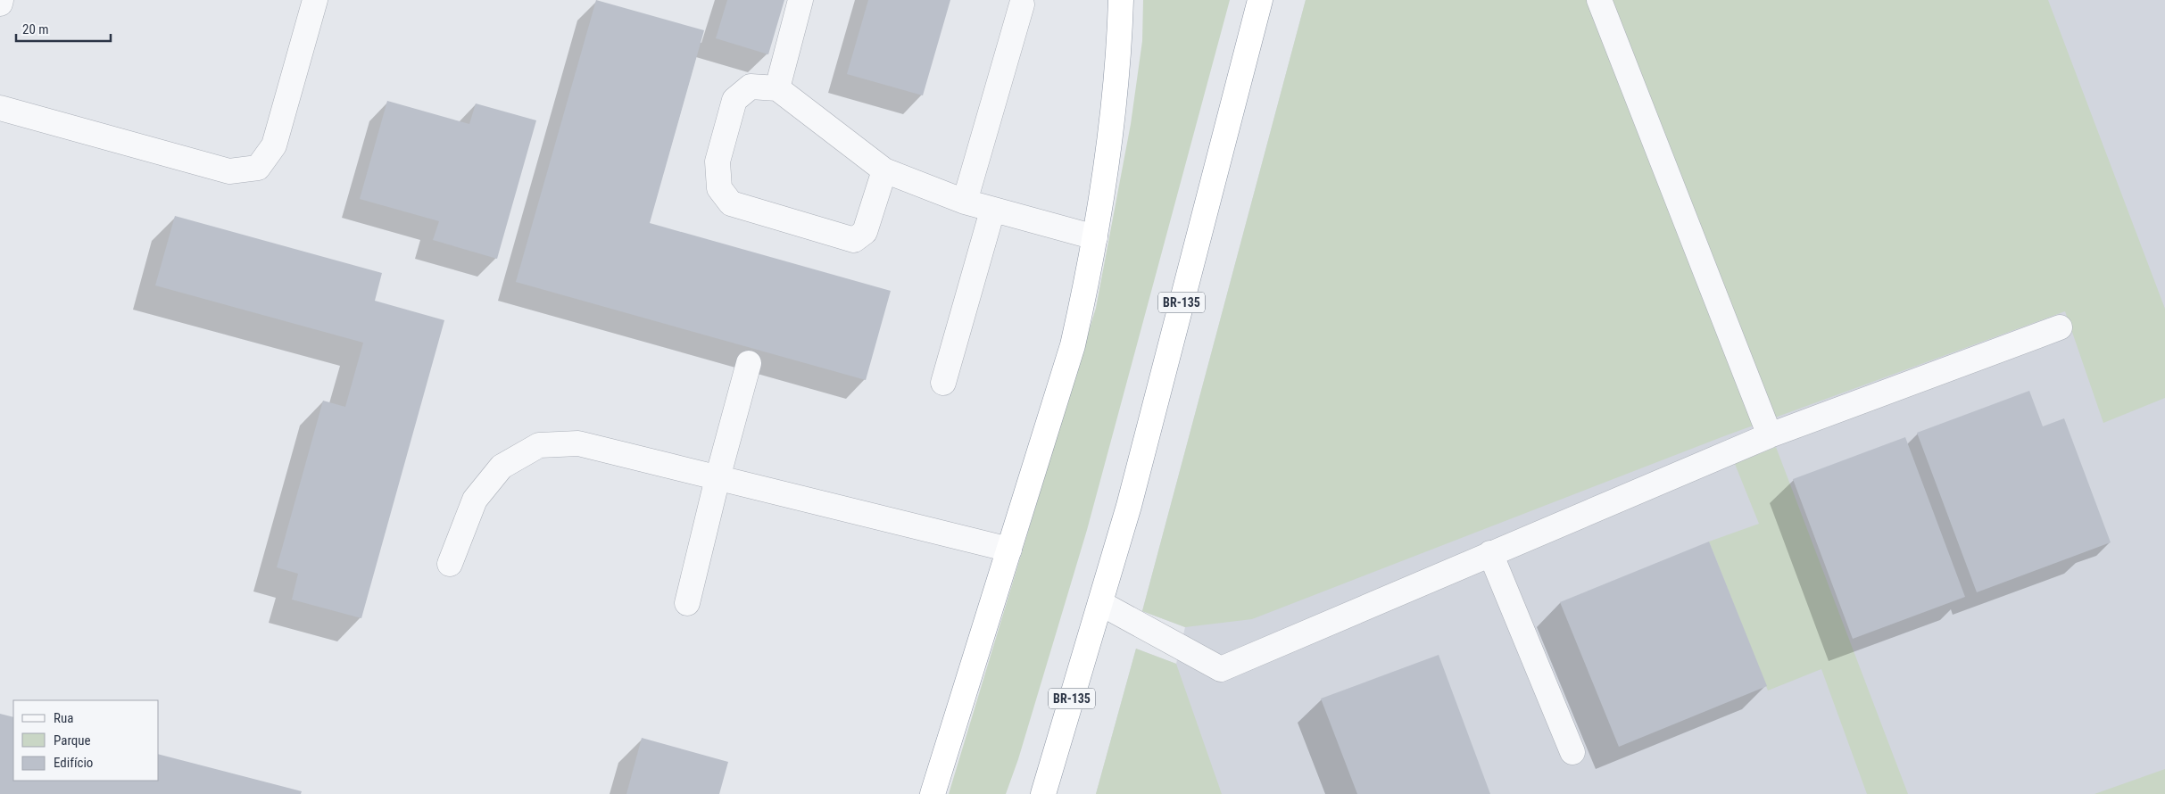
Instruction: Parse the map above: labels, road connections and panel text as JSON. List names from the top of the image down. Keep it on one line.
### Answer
{"streets":{"highway":["BR-135"]},"legend":["Rua","Parque","Edifício"],"scale_bar":"20 m"}
